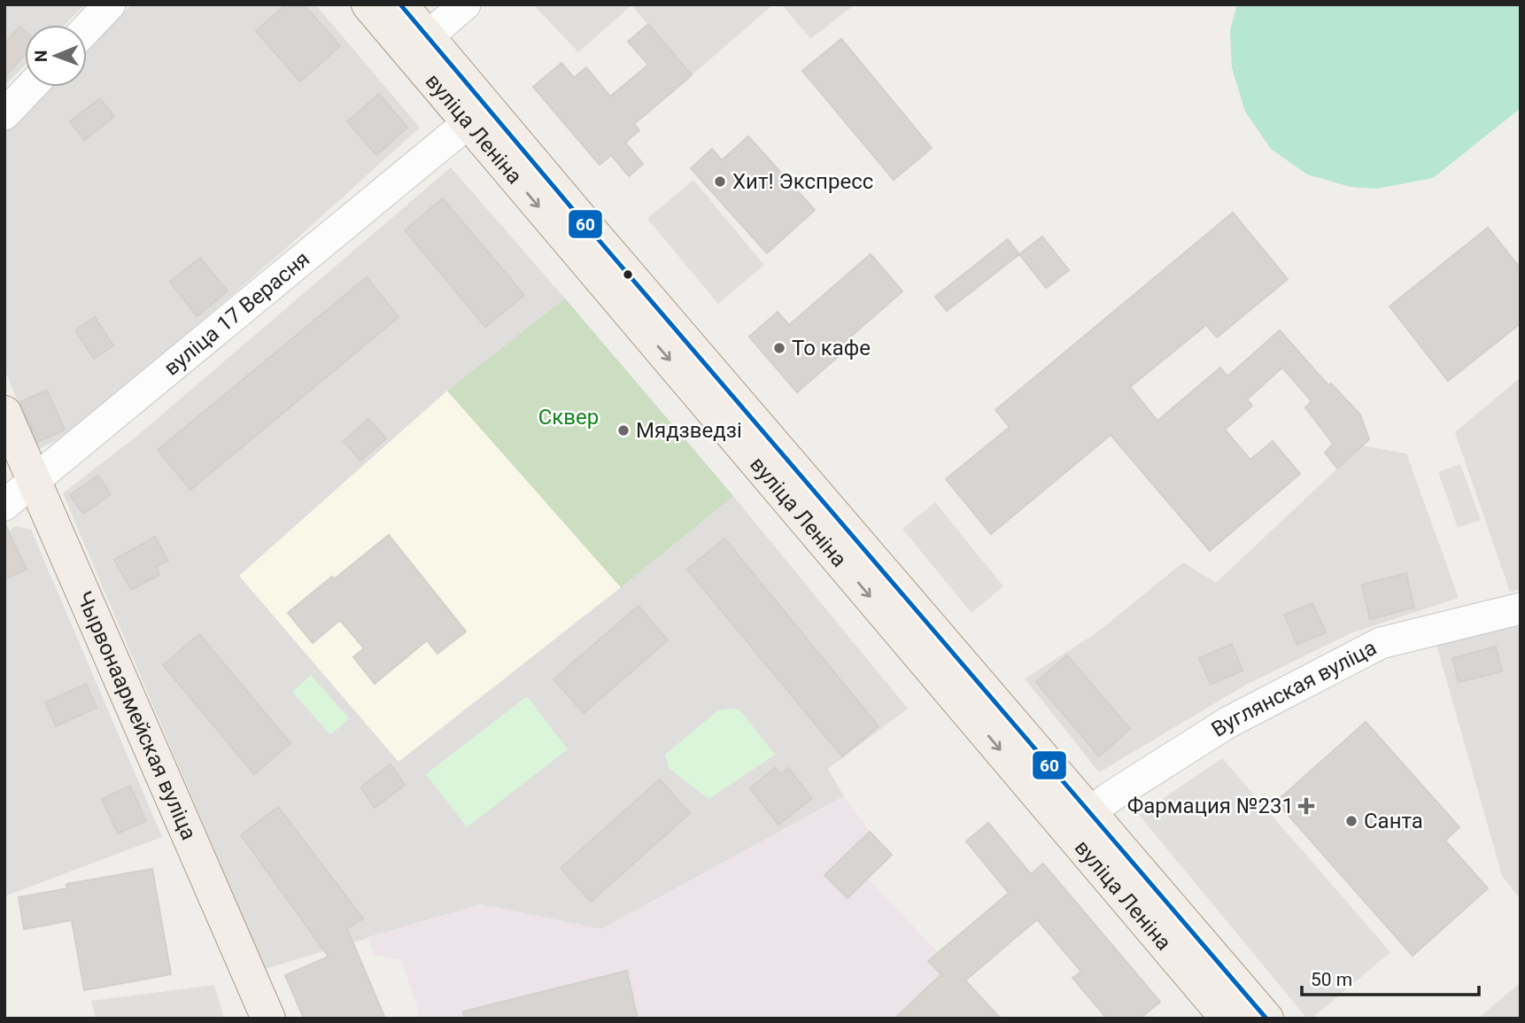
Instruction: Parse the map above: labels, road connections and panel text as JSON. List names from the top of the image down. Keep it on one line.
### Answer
{"streets":{"main road":["вуліца Леніна","Чырвонаармейская вуліца"],"street":["вуліца 17 Верасня","Вуглянская вуліца"]},"crossings":[["вуліца Леніна","вуліца 17 Верасня"],["вуліца Леніна","Вуглянская вуліца"],["вуліца 17 Верасня","Чырвонаармейская вуліца"]],"parks":["Сквер"],"places":{"other":["Хит! Экспресс","То кафе","Мядзведзі","Санта"],"health":["Фармация №231"]},"lines":["transit line 60"],"scale_bar":"50 m","north":"left"}
